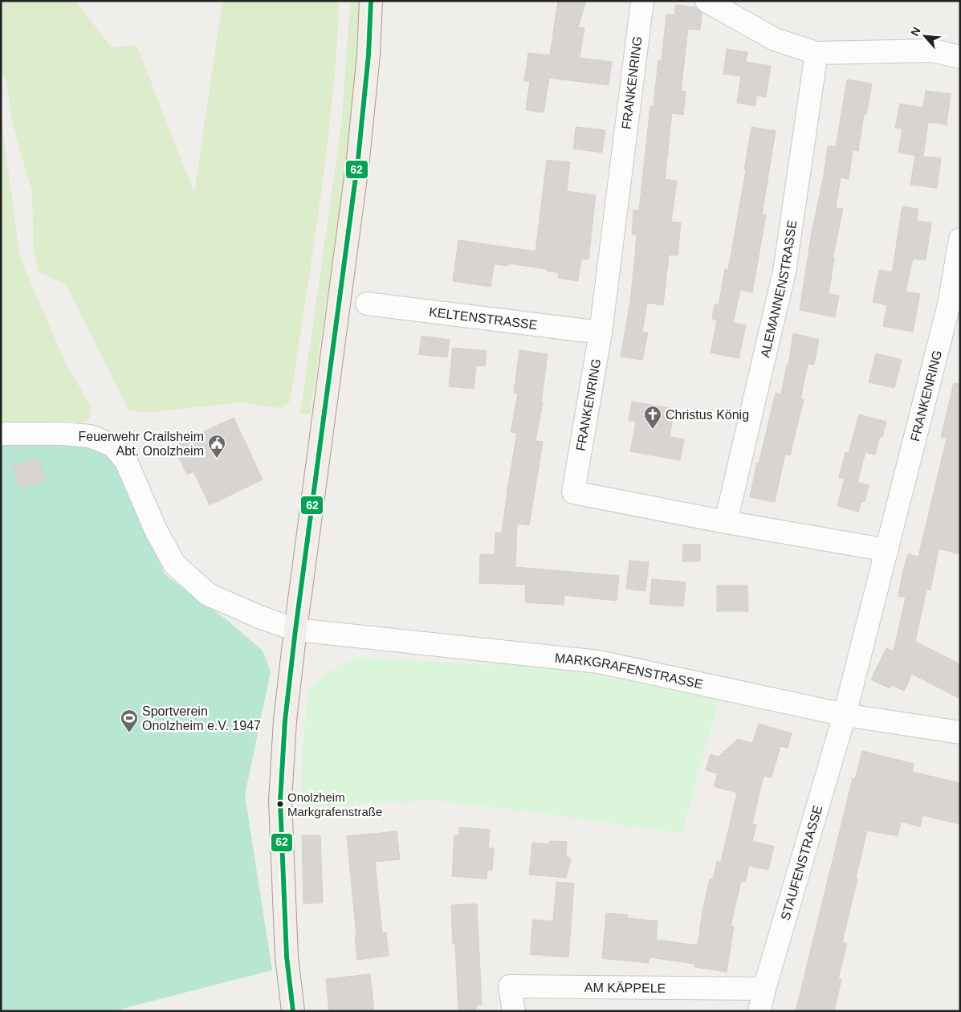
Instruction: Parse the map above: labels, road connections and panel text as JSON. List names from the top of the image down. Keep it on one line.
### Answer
{"streets":{"street":["FRANKENRING","ALEMANNENSTRASSE","KELTENSTRASSE","MARKGRAFENSTRASSE","STAUFENSTRASSE","AM KÄPPELE"]},"crossings":[["FRANKENRING","ALEMANNENSTRASSE"],["FRANKENRING","KELTENSTRASSE"],["FRANKENRING","MARKGRAFENSTRASSE"],["FRANKENRING","STAUFENSTRASSE"],["MARKGRAFENSTRASSE","STAUFENSTRASSE"],["STAUFENSTRASSE","AM KÄPPELE"]],"places":{"church":["Christus König"],"public building":["Feuerwehr Crailsheim Abt. Onolzheim"],"sports":["Sportverein Onolzheim e.V. 1947"],"other":["Onolzheim Markgrafenstraße"]},"lines":["transit line 62"],"north":"top left"}
